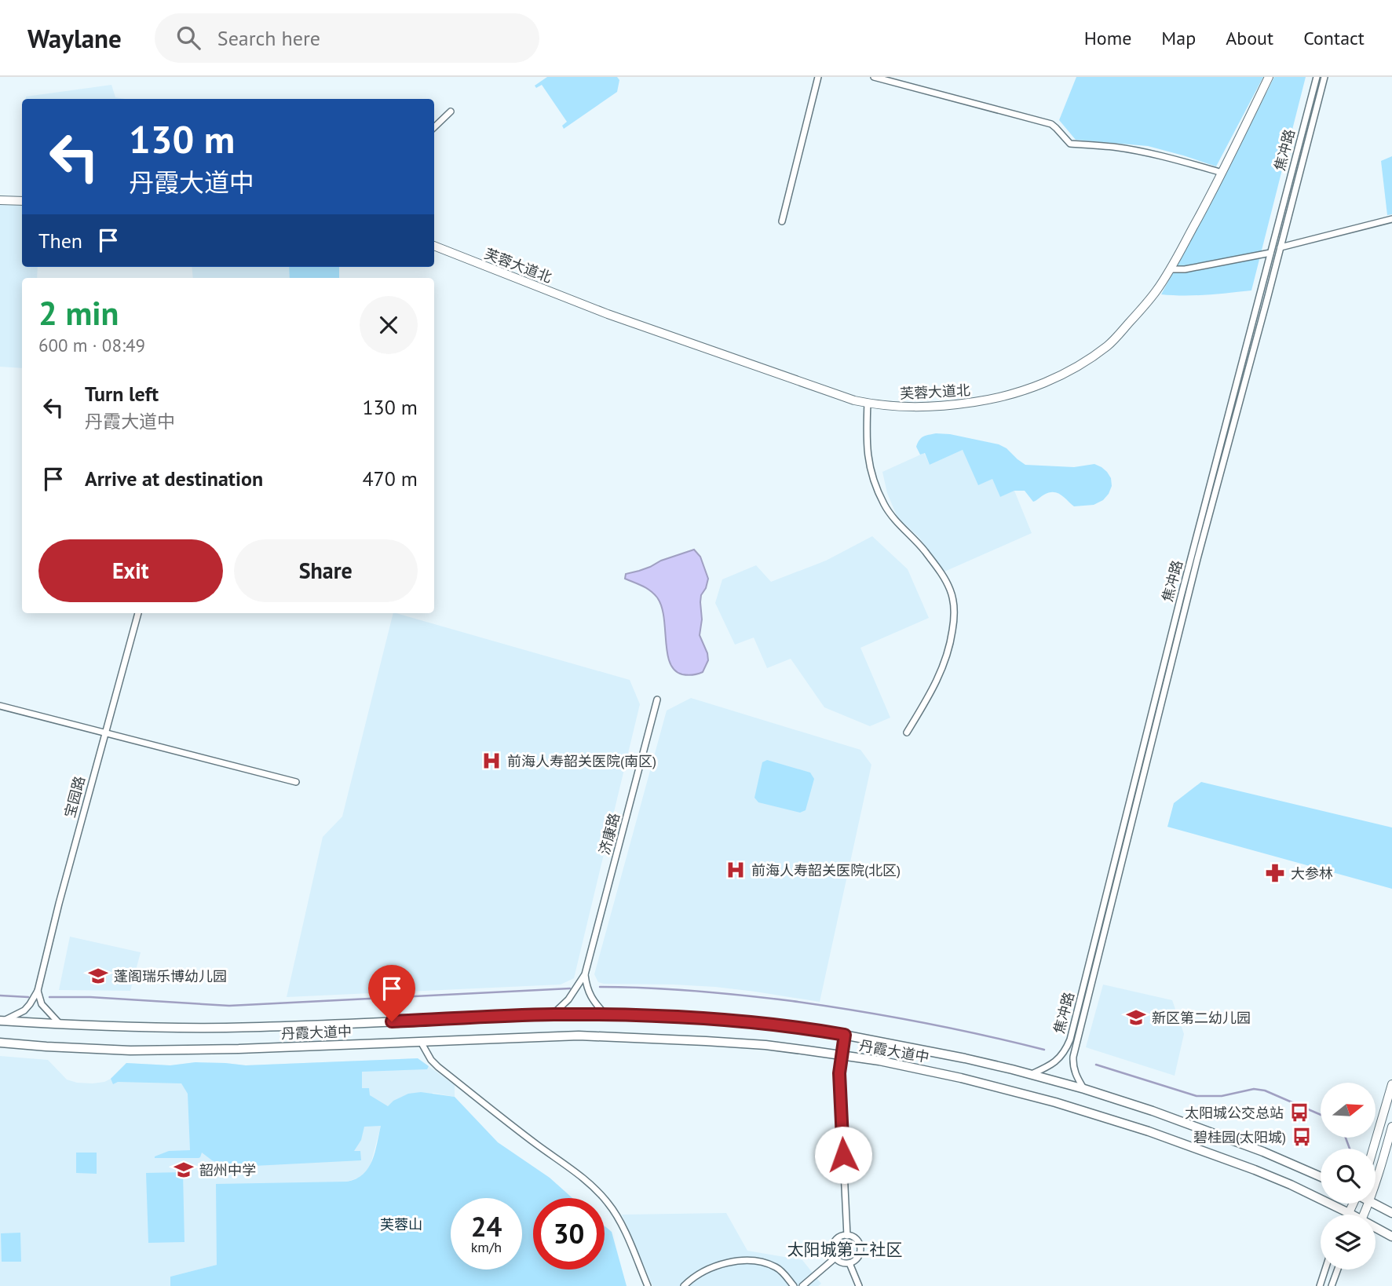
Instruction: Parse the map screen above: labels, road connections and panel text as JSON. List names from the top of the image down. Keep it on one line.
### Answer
{"streets":{"main road":["芙蓉大道北","丹霞大道中"],"street":["焦冲路","宝园路","济康路"]},"crossings":[["焦冲路","丹霞大道中"],["宝园路","丹霞大道中"],["济康路","丹霞大道中"]],"districts":["太阳城第二社区"],"parks":["芙蓉山"],"places":{"hospital":["前海人寿韶关医院(南区)","前海人寿韶关医院(北区)"],"pharmacy":["大参林"],"school or university":["蓬阁瑞乐博幼儿园","新区第二幼儿园","韶州中学"],"bus stop":["太阳城公交总站","碧桂园(太阳城)"]},"north":"right","page":{"header":"Waylane","search":"Search here","nav":["Home","Map","About","Contact"],"turn":["130 m","丹霞大道中"],"then":"Then","heading":["2 min","600 m · 08:49"],"list":[{"name":"Turn left","note":"丹霞大道中","value":"130 m"},{"name":"Arrive at destination","value":"470 m"}],"buttons":["Exit","Share"],"speed":"24 km/h","limit":"30"}}
